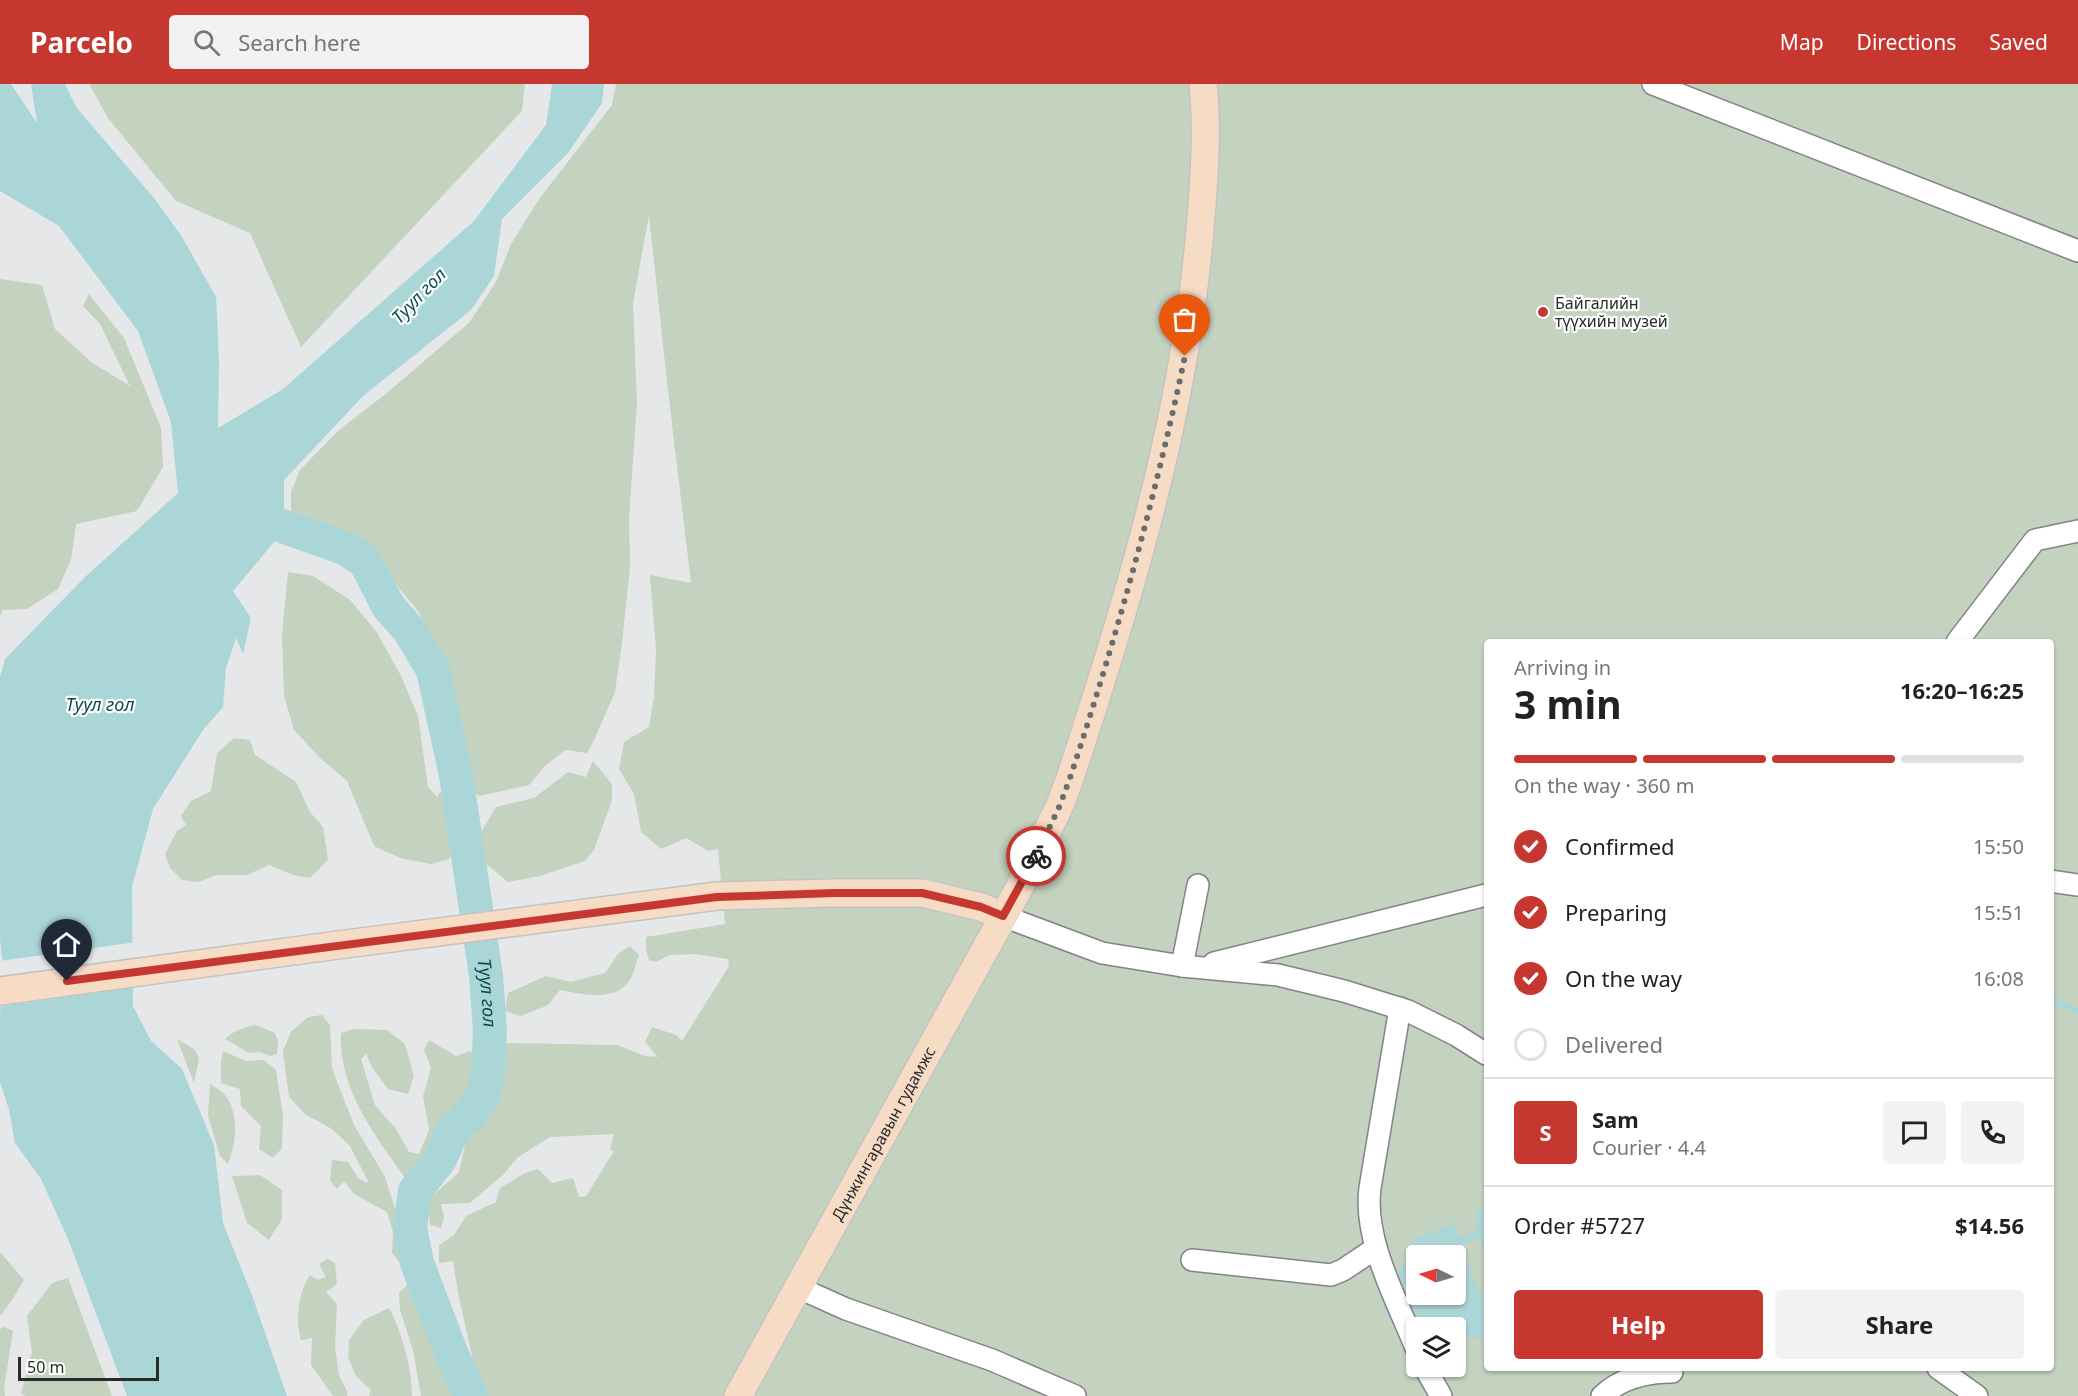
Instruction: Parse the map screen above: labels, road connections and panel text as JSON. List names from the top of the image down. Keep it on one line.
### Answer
{"streets":{"main road":["Дүнжингаравын гудамжс"]},"water":["Туул гол"],"places":["Байгалийн түүхийн музей"],"scale_bar":"50 m","north":"left","page":{"header":"Parcelo","search":"Search here","nav":["Map","Directions","Saved"],"heading":["3 min","Arriving in","16:20–16:25"],"panel":["Sam","Courier · 4.4","Order #5727","$14.56"],"bar":"On the way · 360 m","list":[["Confirmed","15:50"],["Preparing","15:51"],["On the way","16:08"],"Delivered"],"round":"S","buttons":["Help","Share"],"scale":"50 m"}}
